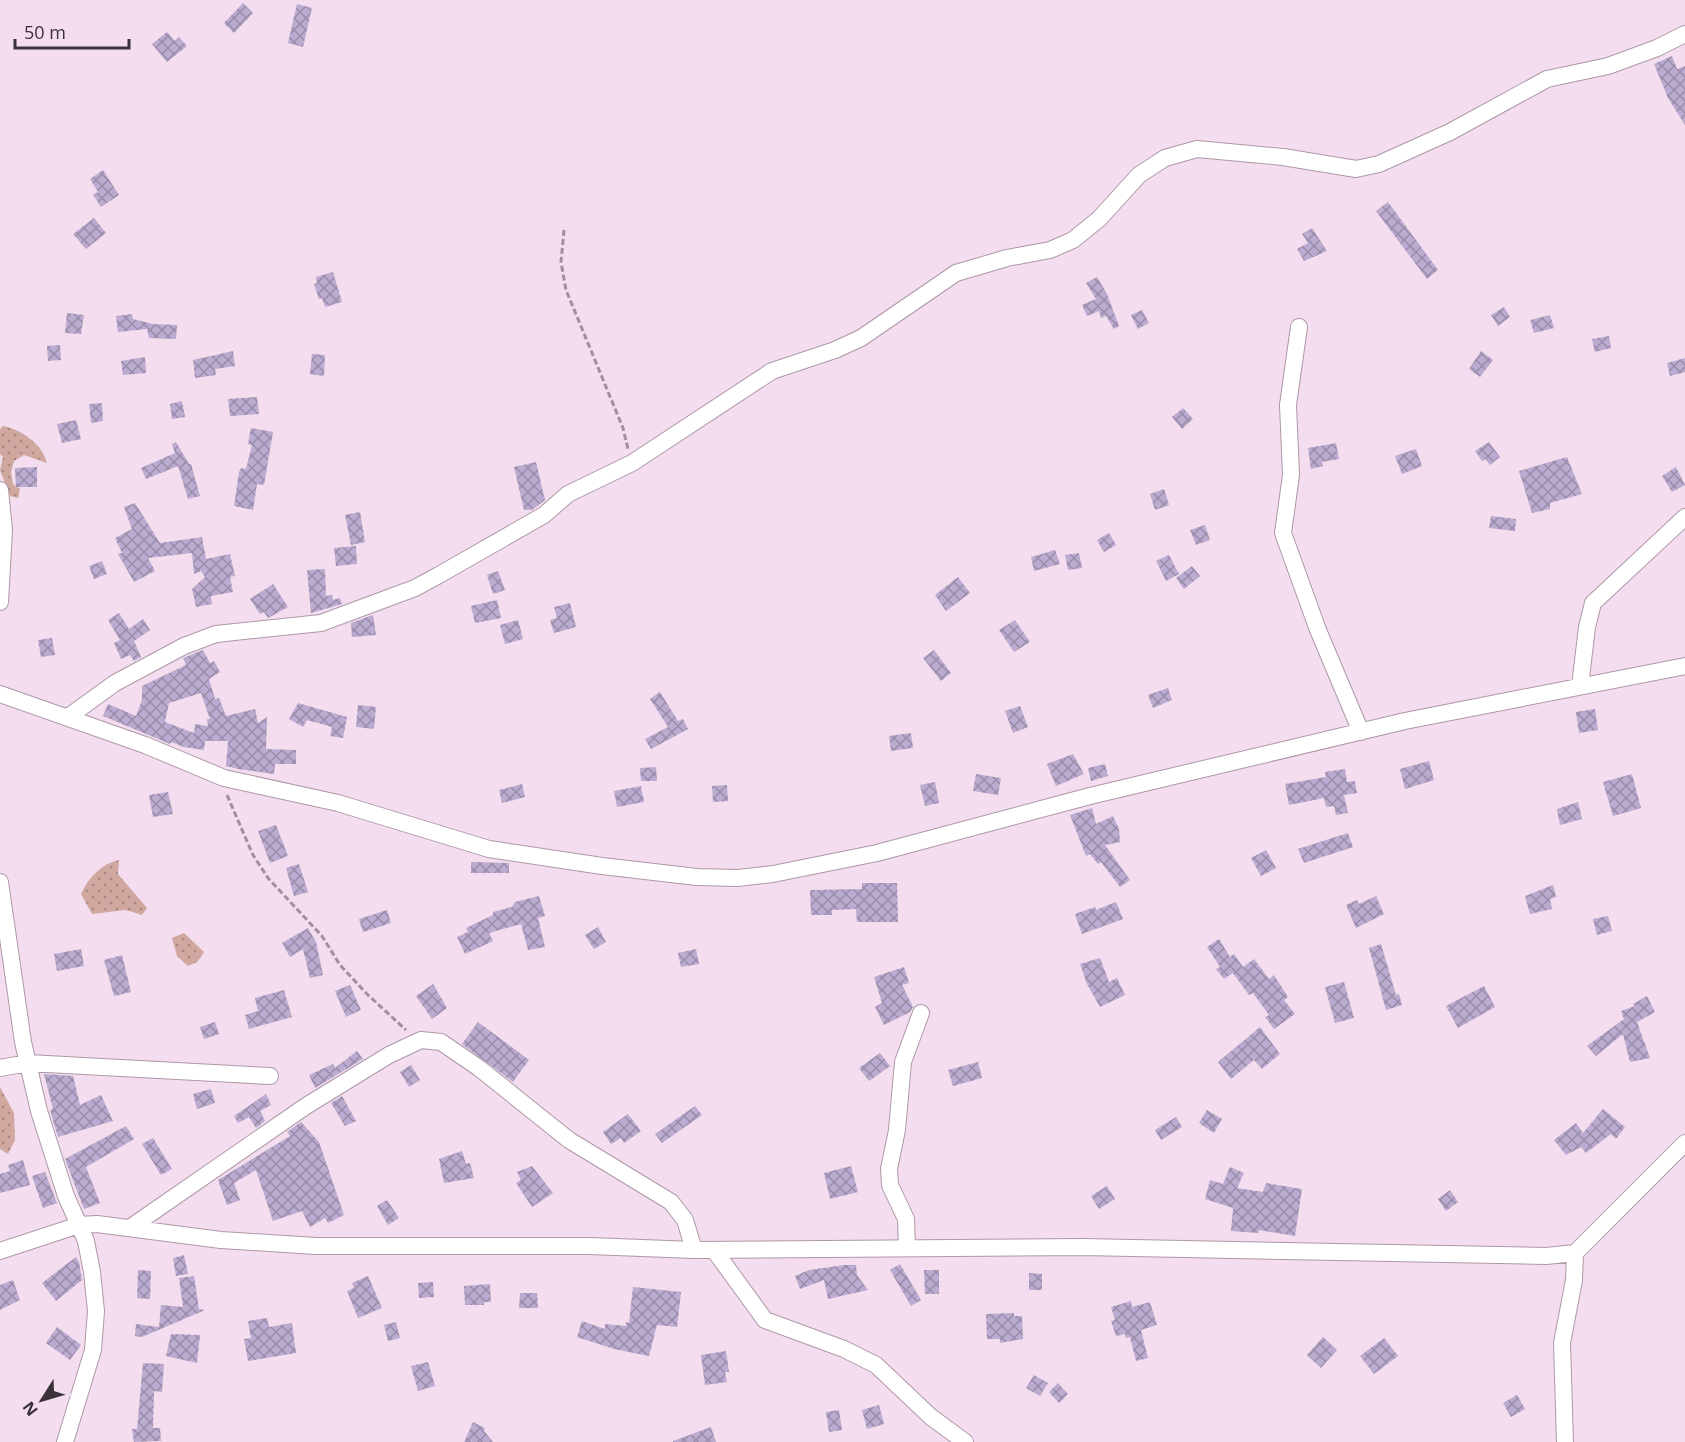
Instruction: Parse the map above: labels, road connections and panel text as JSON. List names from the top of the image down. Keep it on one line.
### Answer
{"scale_bar":"50 m","north":"bottom left"}
